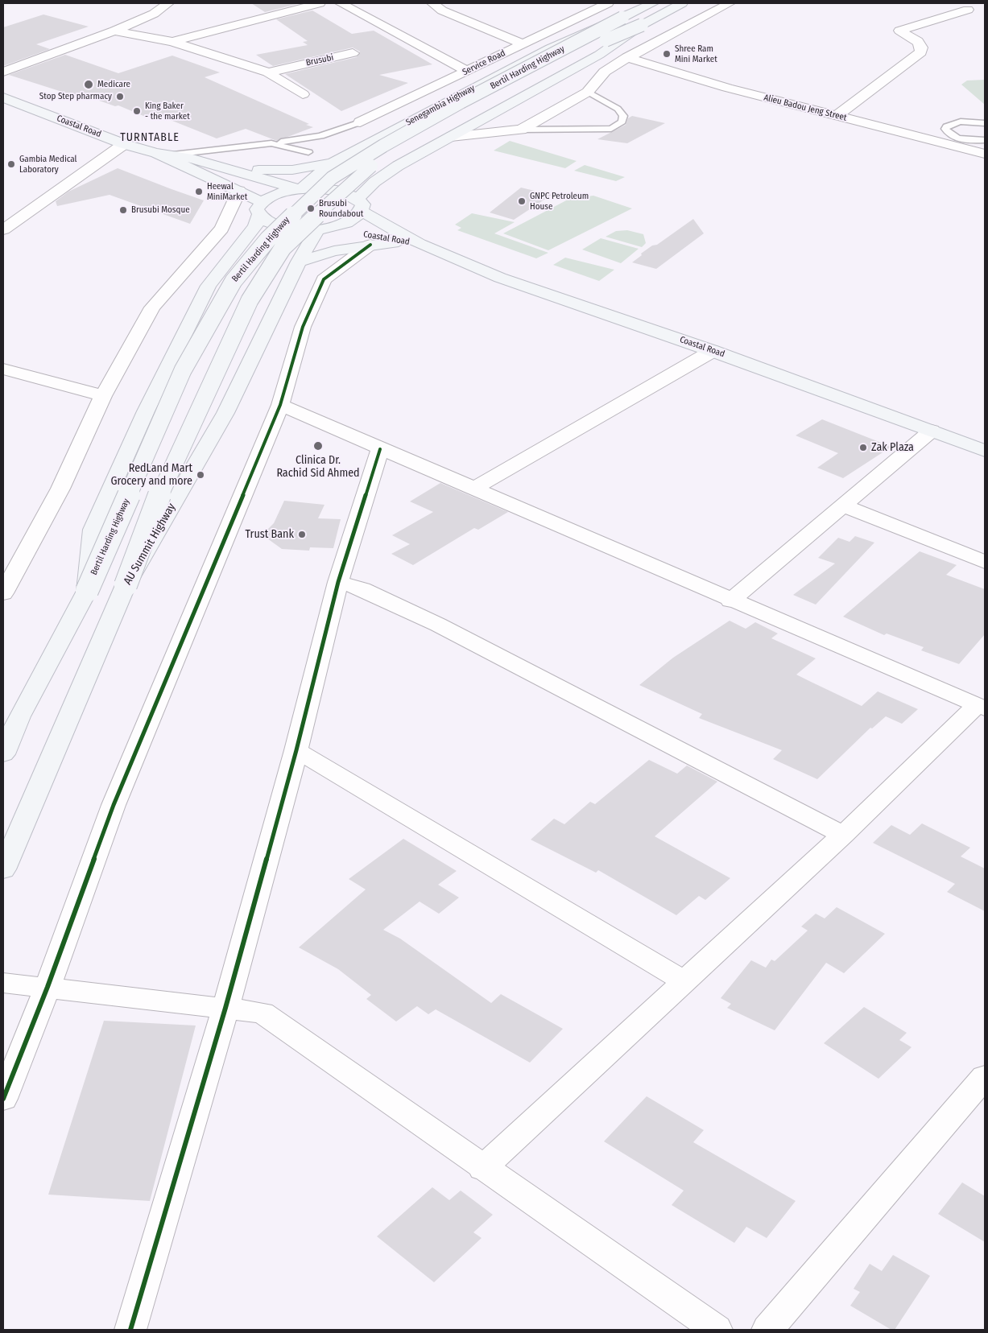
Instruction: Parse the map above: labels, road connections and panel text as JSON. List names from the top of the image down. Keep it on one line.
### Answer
{"streets":{"main road":["Bertil Harding Highway","Senegambia Highway","Coastal Road","AU Summit Highway"],"street":["Brusubi","Service Road","Alieu Badou Jeng Street"]},"crossings":[["Bertil Harding Highway","Senegambia Highway"],["Bertil Harding Highway","AU Summit Highway"],["Senegambia Highway","Coastal Road"],["Coastal Road","AU Summit Highway"]],"districts":["TURNTABLE"],"places":["Shree Ram Mini Market","Medicare","Stop Step pharmacy","King Baker - the market","Gambia Medical Laboratory","Heewal MiniMarket","GNPC Petroleum House","Brusubi Roundabout","Brusubi Mosque","Clinica Dr. Rachid Sid Ahmed","Zak Plaza","RedLand Mart Grocery and more","Trust Bank"]}
